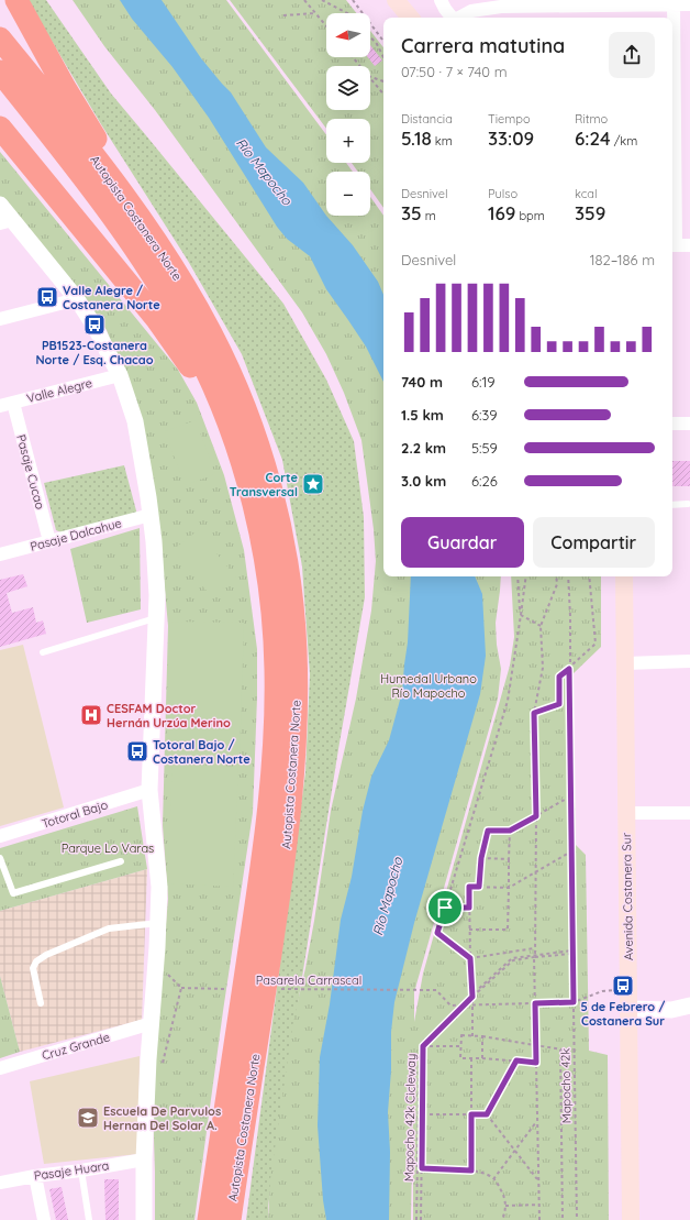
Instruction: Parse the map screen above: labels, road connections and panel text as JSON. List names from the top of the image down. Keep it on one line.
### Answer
{"streets":{"highway":["Autopista Costanera Norte"],"main road":["Avenida Costanera Sur"],"street":["Valle Alegre","Pasaje Cucao","Pasaje Dalcahue","Totoral Bajo","Cruz Grande","Pasaje Huara"],"path":["Pasarela Carrascal","Mapocho 42k","Mapocho 42k Cicleway"]},"crossings":[["Valle Alegre","Pasaje Cucao"],["Pasaje Cucao","Pasaje Dalcahue"],["Pasarela Carrascal","Mapocho 42k Cicleway"],["Mapocho 42k","Mapocho 42k Cicleway"]],"water":["Río Mapocho"],"parks":["Humedal Urbano Río Mapocho","Parque Lo Varas"],"places":{"bus stop":["Valle Alegre / Costanera Norte","PB1523-Costanera Norte / Esq. Chacao","Totoral Bajo / Costanera Norte","5 de Febrero / Costanera Sur"],"place":["Corte Transversal"],"hospital":["CESFAM Doctor Hernán Urzúa Merino"],"school or university":["Escuela De Parvulos Hernan Del Solar A."]},"north":"left","page":{"map_buttons":["+","−"],"heading":["Carrera matutina","07:50 · 7 × 740 m"],"stats":[["Distancia","5.18 km"],["Tiempo","33:09"],["Ritmo","6:24 /km"],["Desnivel","35 m"],["Pulso","169 bpm"],["kcal","359"]],"chart":["Desnivel","182–186 m"],"list":[{"name":"740 m","note":"6:19"},{"name":"1.5 km","note":"6:39"},{"name":"2.2 km","note":"5:59"},{"name":"3.0 km","note":"6:26"}],"buttons":["Guardar","Compartir"]}}
